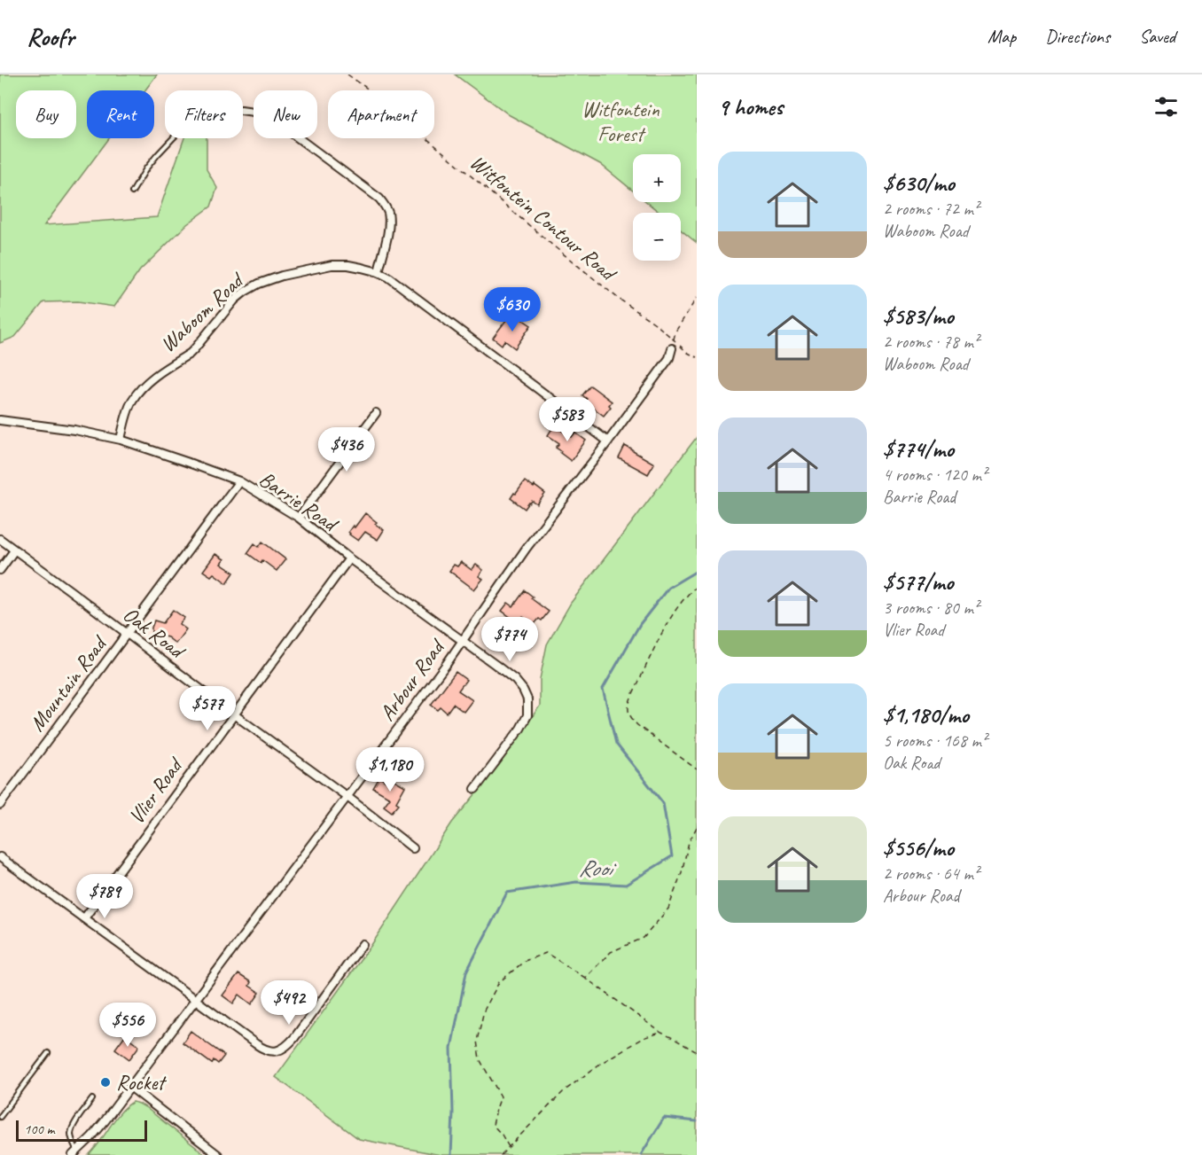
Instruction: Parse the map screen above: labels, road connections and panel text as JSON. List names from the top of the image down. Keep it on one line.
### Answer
{"streets":{"street":["Waboom Road","Barrie Road","Oak Road","Arbour Road","Mountain Road","Vlier Road"],"path":["Witfontein Contour Road"]},"crossings":[["Waboom Road","Barrie Road"],["Waboom Road","Arbour Road"],["Barrie Road","Arbour Road"],["Barrie Road","Mountain Road"],["Barrie Road","Vlier Road"],["Oak Road","Arbour Road"],["Oak Road","Mountain Road"],["Oak Road","Vlier Road"]],"water":["Rooi"],"parks":["Witfontein Forest"],"places":["Rocket"],"scale_bar":"100 m","page":{"header":"Roofr","nav":["Map","Directions","Saved"],"heading":"9 homes","chip":["Buy","Rent","Filters","New","Apartment"],"list":[{"name":"$630/mo","note":"2 rooms · 72 m² · Waboom Road"},{"name":"$583/mo","note":"2 rooms · 78 m² · Waboom Road"},{"name":"$774/mo","note":"4 rooms · 120 m² · Barrie Road"},{"name":"$577/mo","note":"3 rooms · 80 m² · Vlier Road"},{"name":"$1,180/mo","note":"5 rooms · 168 m² · Oak Road"},{"name":"$556/mo","note":"2 rooms · 64 m² · Arbour Road"}],"map_buttons":["+","−"],"price":["$630","$583","$436","$774","$577","$1,180","$789","$492","$556"],"scale":"100 m"}}
